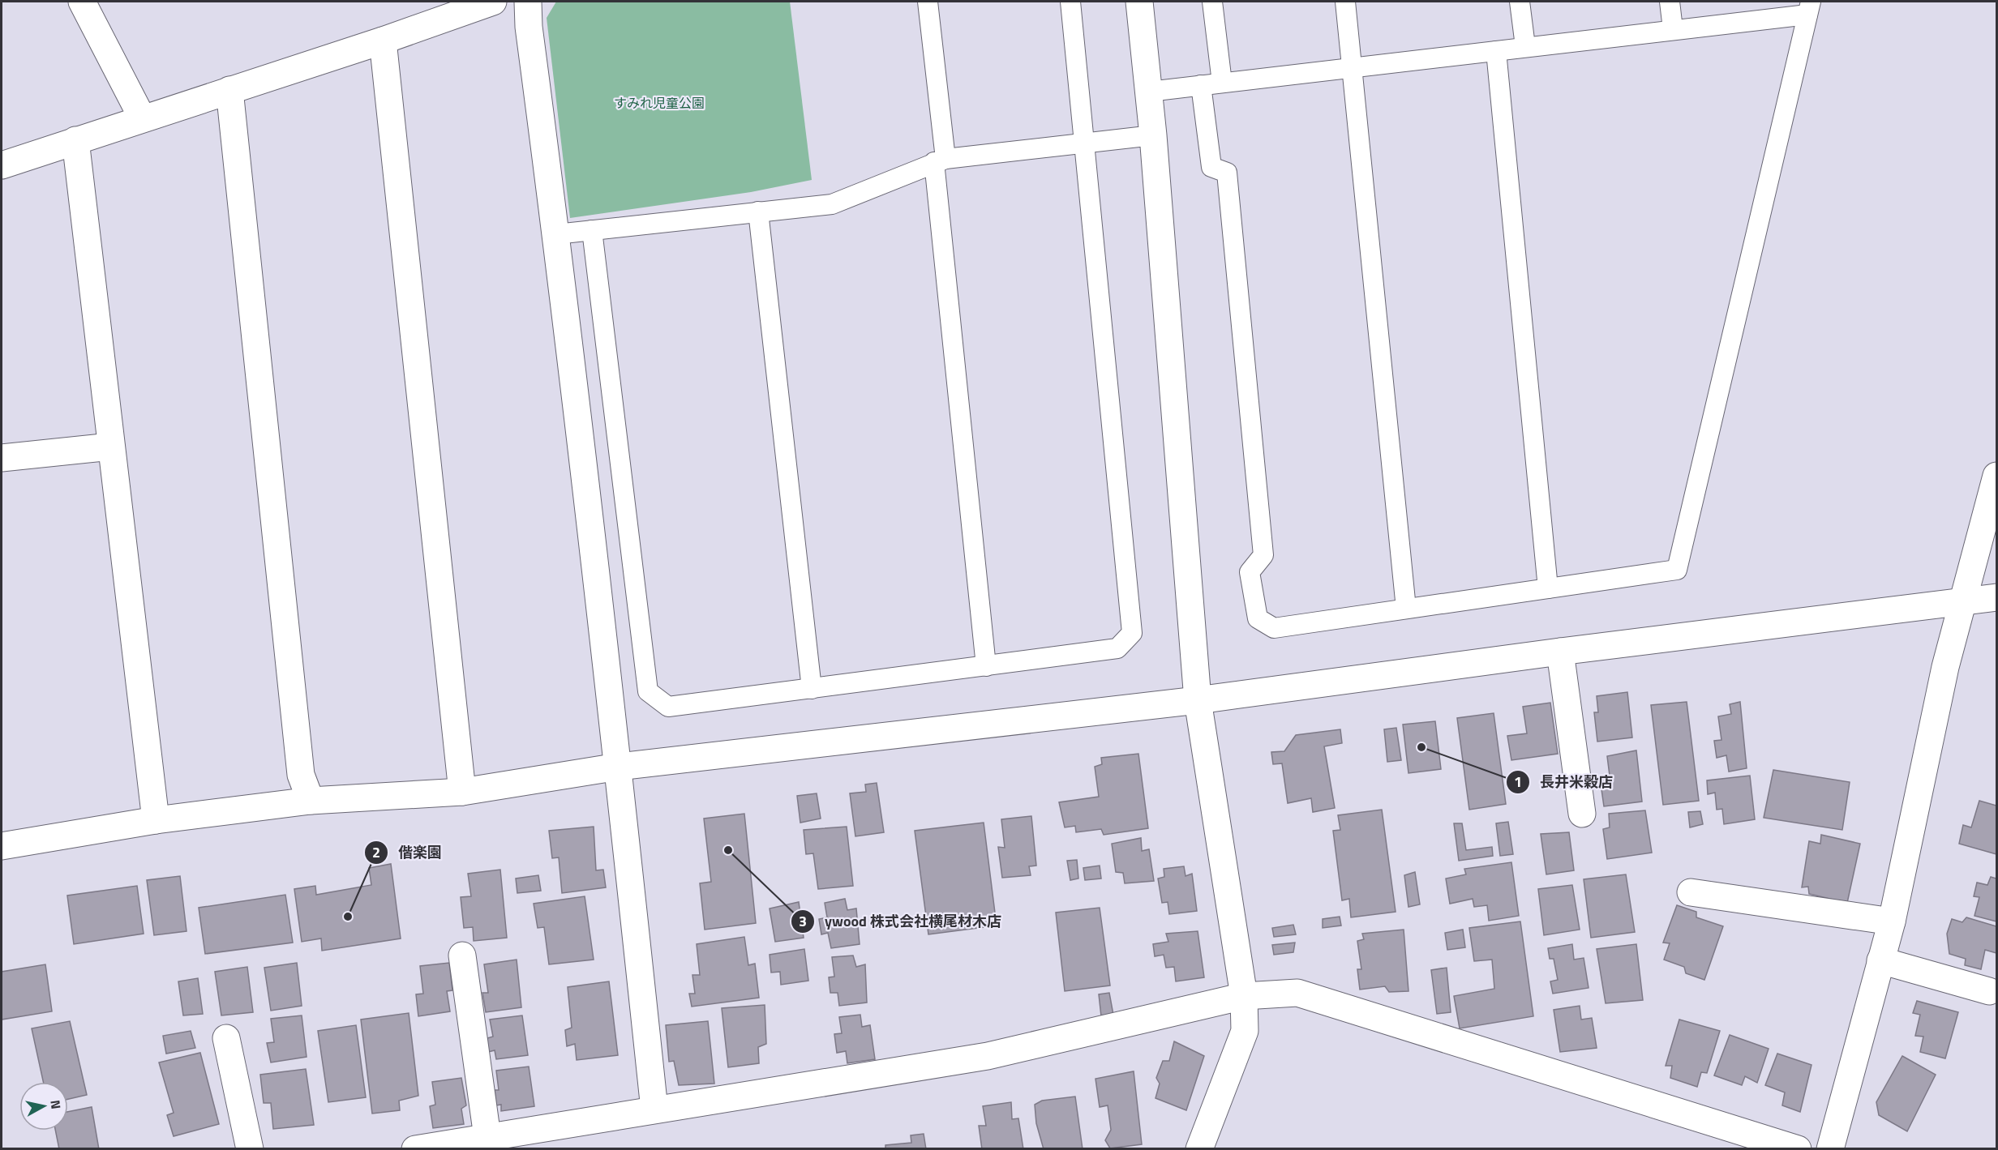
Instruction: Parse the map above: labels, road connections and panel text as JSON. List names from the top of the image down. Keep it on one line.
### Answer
{"parks":["すみれ児童公園"],"places":["長井米穀店","ywood 株式会社横尾材木店","偕楽園"],"north":"right"}
